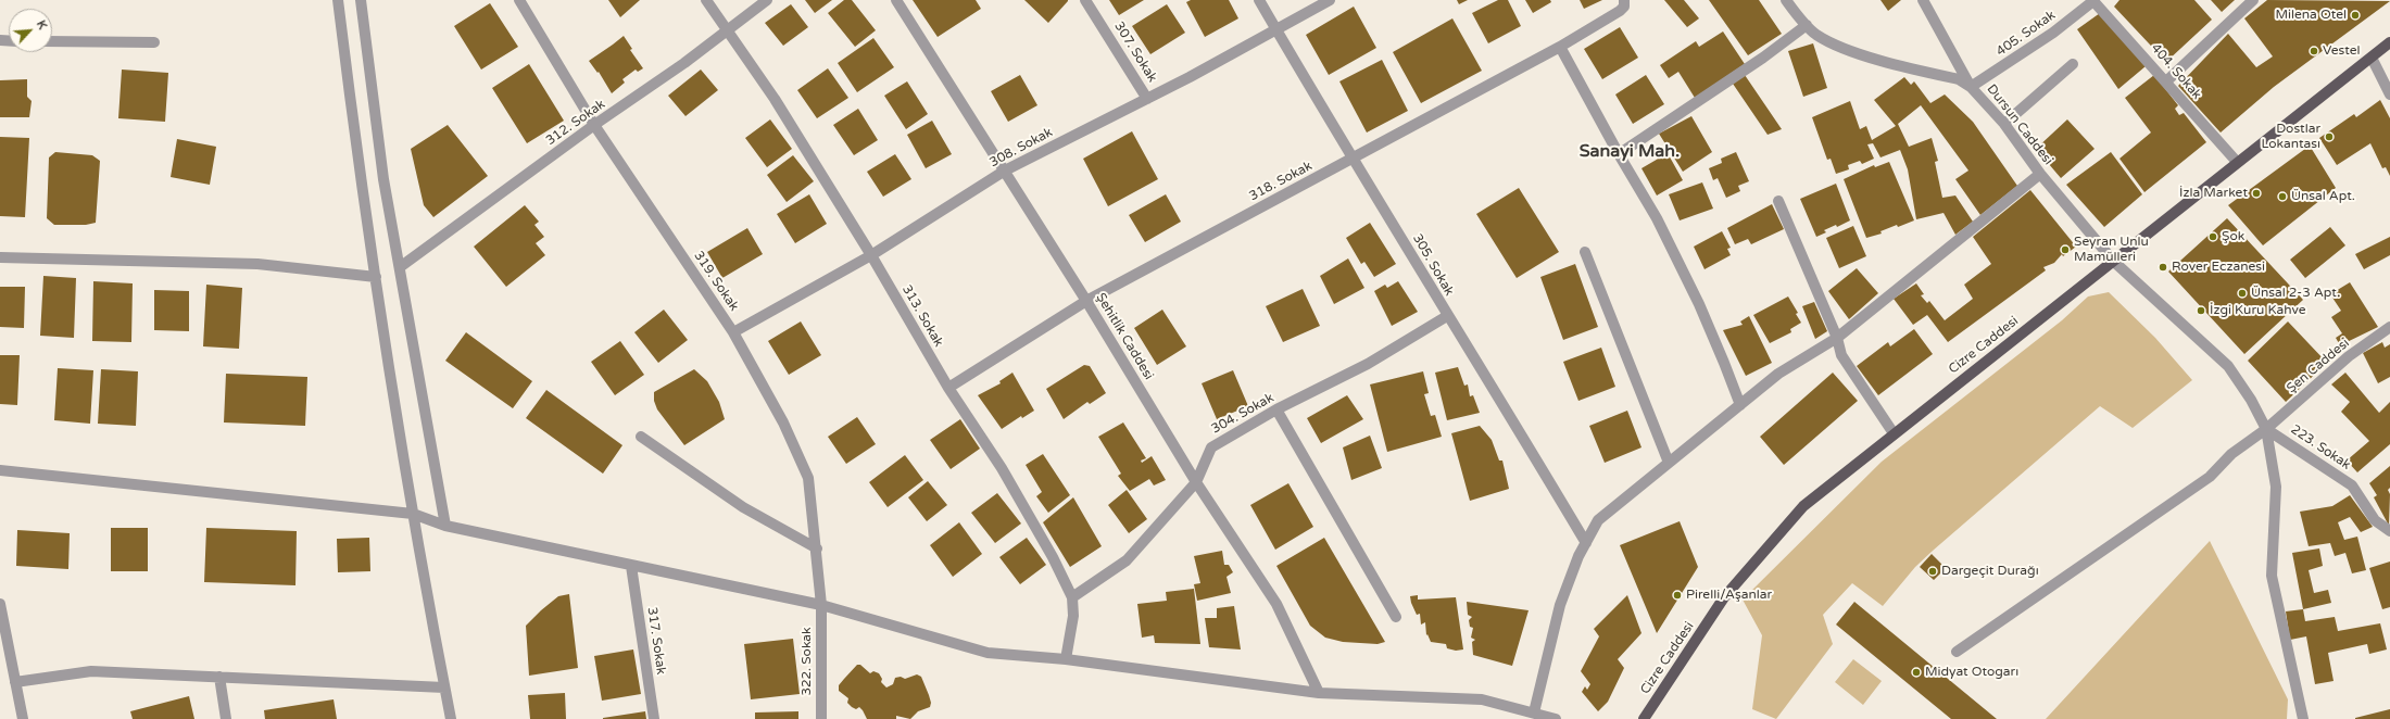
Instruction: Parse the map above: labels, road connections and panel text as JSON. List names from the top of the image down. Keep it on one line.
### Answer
{"streets":{"main road":["Cizre Caddesi"],"street":["405. Sokak","307. Sokak","404. Sokak","312. Sokak","Dursun Caddesi","308. Sokak","318. Sokak","305. Sokak","319. Sokak","313. Sokak","Şehitlik Caddesi","Şen Caddesi","304. Sokak","223. Sokak","317. Sokak","322. Sokak"]},"crossings":[["405. Sokak","404. Sokak"],["405. Sokak","Dursun Caddesi"],["307. Sokak","308. Sokak"],["404. Sokak","Cizre Caddesi"],["312. Sokak","319. Sokak"],["312. Sokak","313. Sokak"],["Dursun Caddesi","Cizre Caddesi"],["Dursun Caddesi","Şen Caddesi"],["Dursun Caddesi","223. Sokak"],["308. Sokak","305. Sokak"],["308. Sokak","319. Sokak"],["308. Sokak","313. Sokak"],["308. Sokak","Şehitlik Caddesi"],["318. Sokak","305. Sokak"],["318. Sokak","313. Sokak"],["318. Sokak","Şehitlik Caddesi"],["305. Sokak","304. Sokak"],["319. Sokak","322. Sokak"],["313. Sokak","304. Sokak"],["Şehitlik Caddesi","304. Sokak"],["Şen Caddesi","223. Sokak"]],"districts":["Sanayi Mah."],"places":["Milena Otel","Vestel","Dostlar Lokantası","İzla Market","Ünsal Apt.","Şok","Seyran Unlu Mamülleri","Rover Eczanesi","Ünsal 2-3 Apt.","İzgi Kuru Kahve","Dargeçit Durağı","Pirelli/Aşanlar","Midyat Otogarı"],"north":"top right"}
